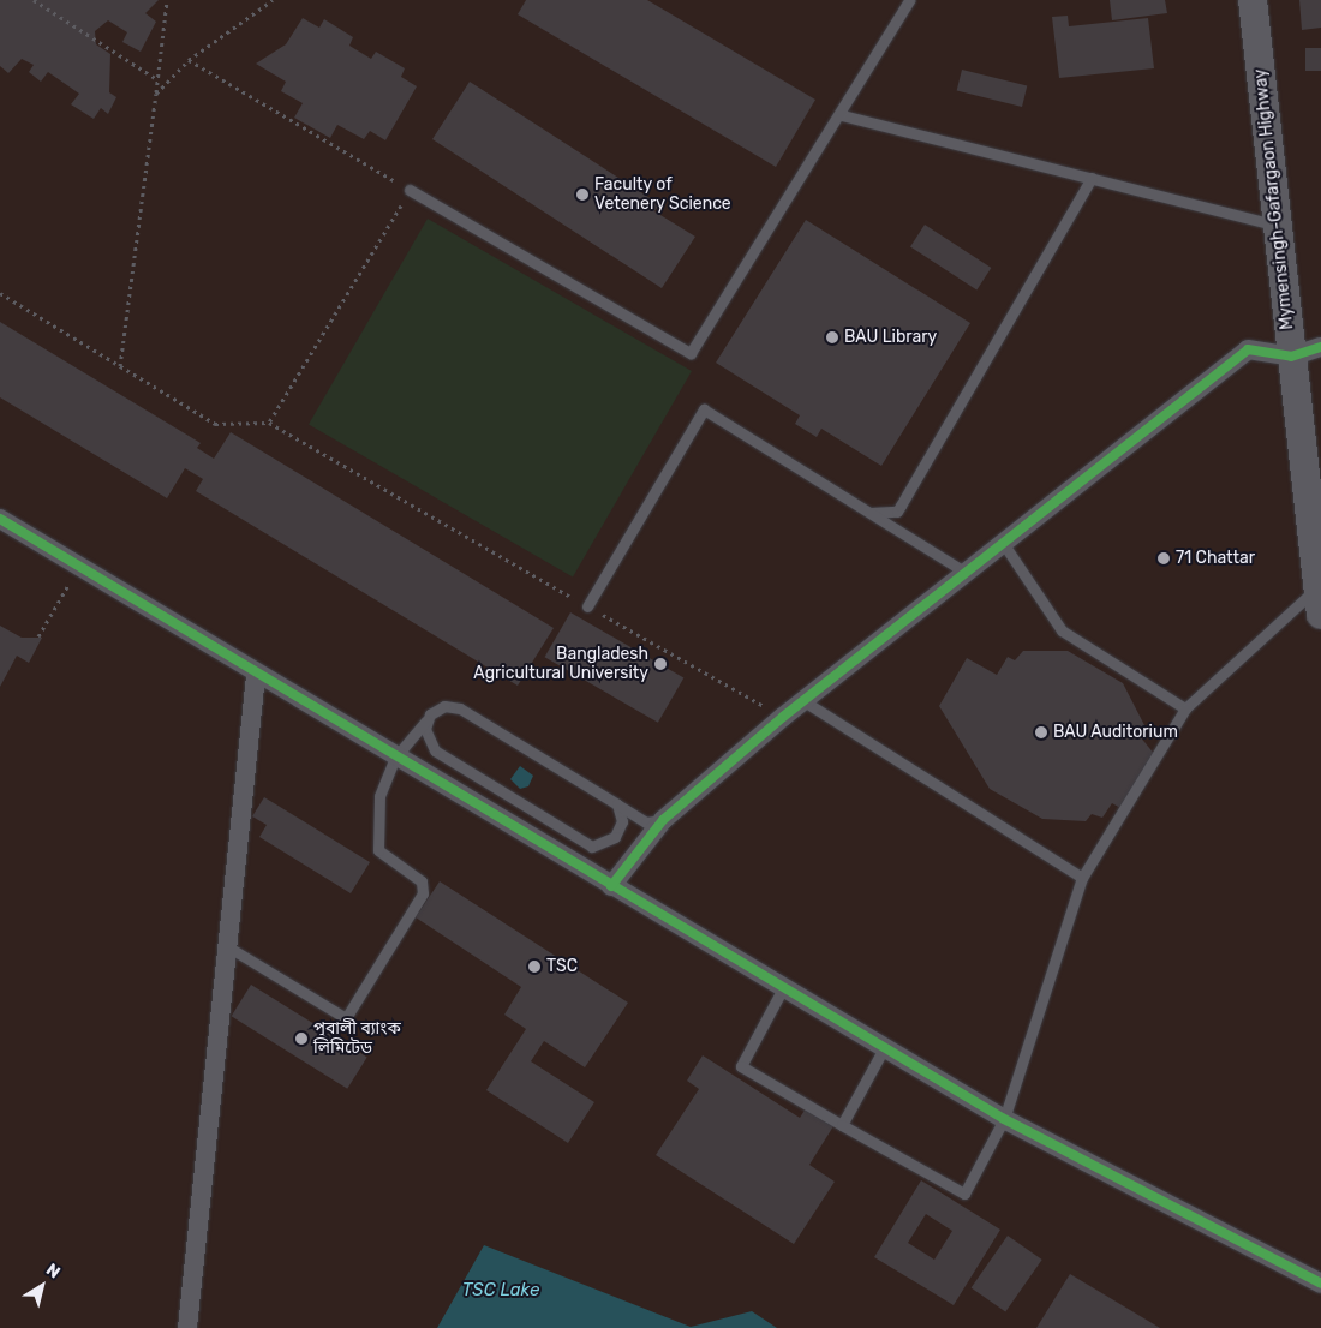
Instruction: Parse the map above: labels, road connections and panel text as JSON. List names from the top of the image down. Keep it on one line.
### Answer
{"streets":{"main road":["Mymensingh-Gafargaon Highway"]},"water":["TSC Lake"],"places":["Faculty of Vetenery Science","BAU Library","71 Chattar","Bangladesh Agricultural University","BAU Auditorium","TSC","পূবালী ব্যাংক লিমিটেড"],"north":"top right"}
